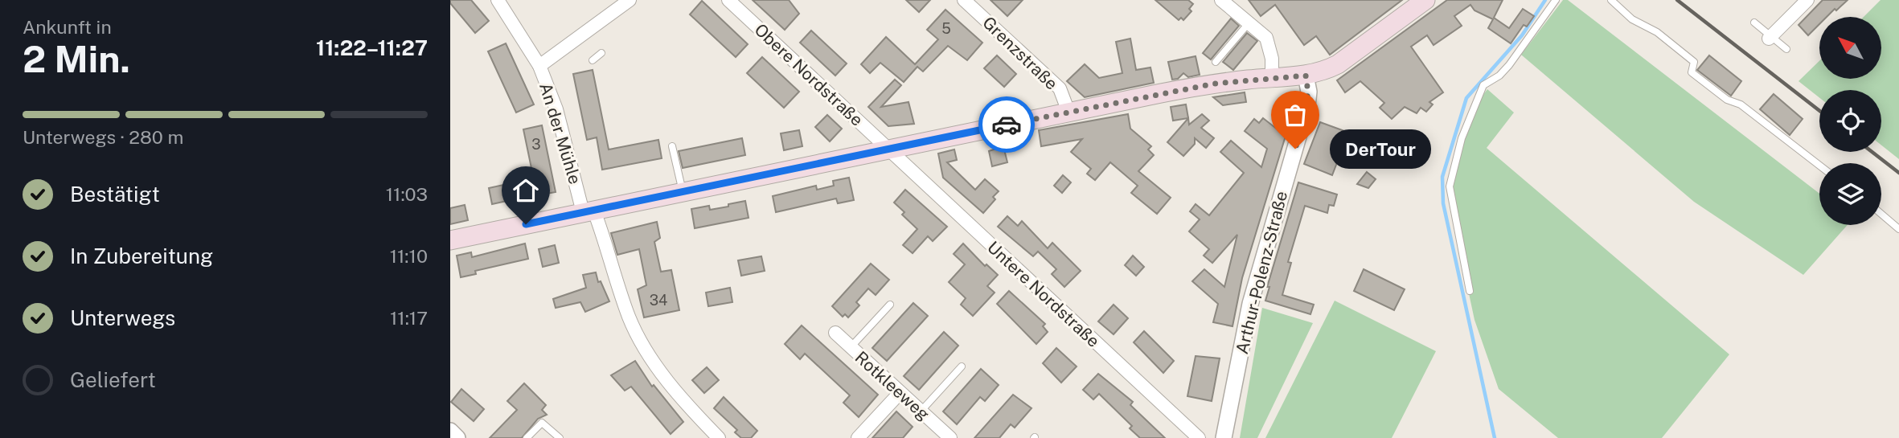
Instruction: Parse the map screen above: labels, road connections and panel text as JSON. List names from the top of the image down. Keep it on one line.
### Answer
{"streets":{"street":["Grenzstraße","Obere Nordstraße","An der Mühle","Arthur-Polenz-Straße","Untere Nordstraße","Rotkleeweg"]},"crossings":[["Obere Nordstraße","Untere Nordstraße"]],"places":["DerTour"],"house_numbers":["5","3","34"],"north":"top left","page":{"heading":["2 Min.","Ankunft in","11:22–11:27"],"bar":"Unterwegs · 280 m","bubble":"DerTour","list":[["Bestätigt","11:03"],["In Zubereitung","11:10"],["Unterwegs","11:17"],"Geliefert"]}}
